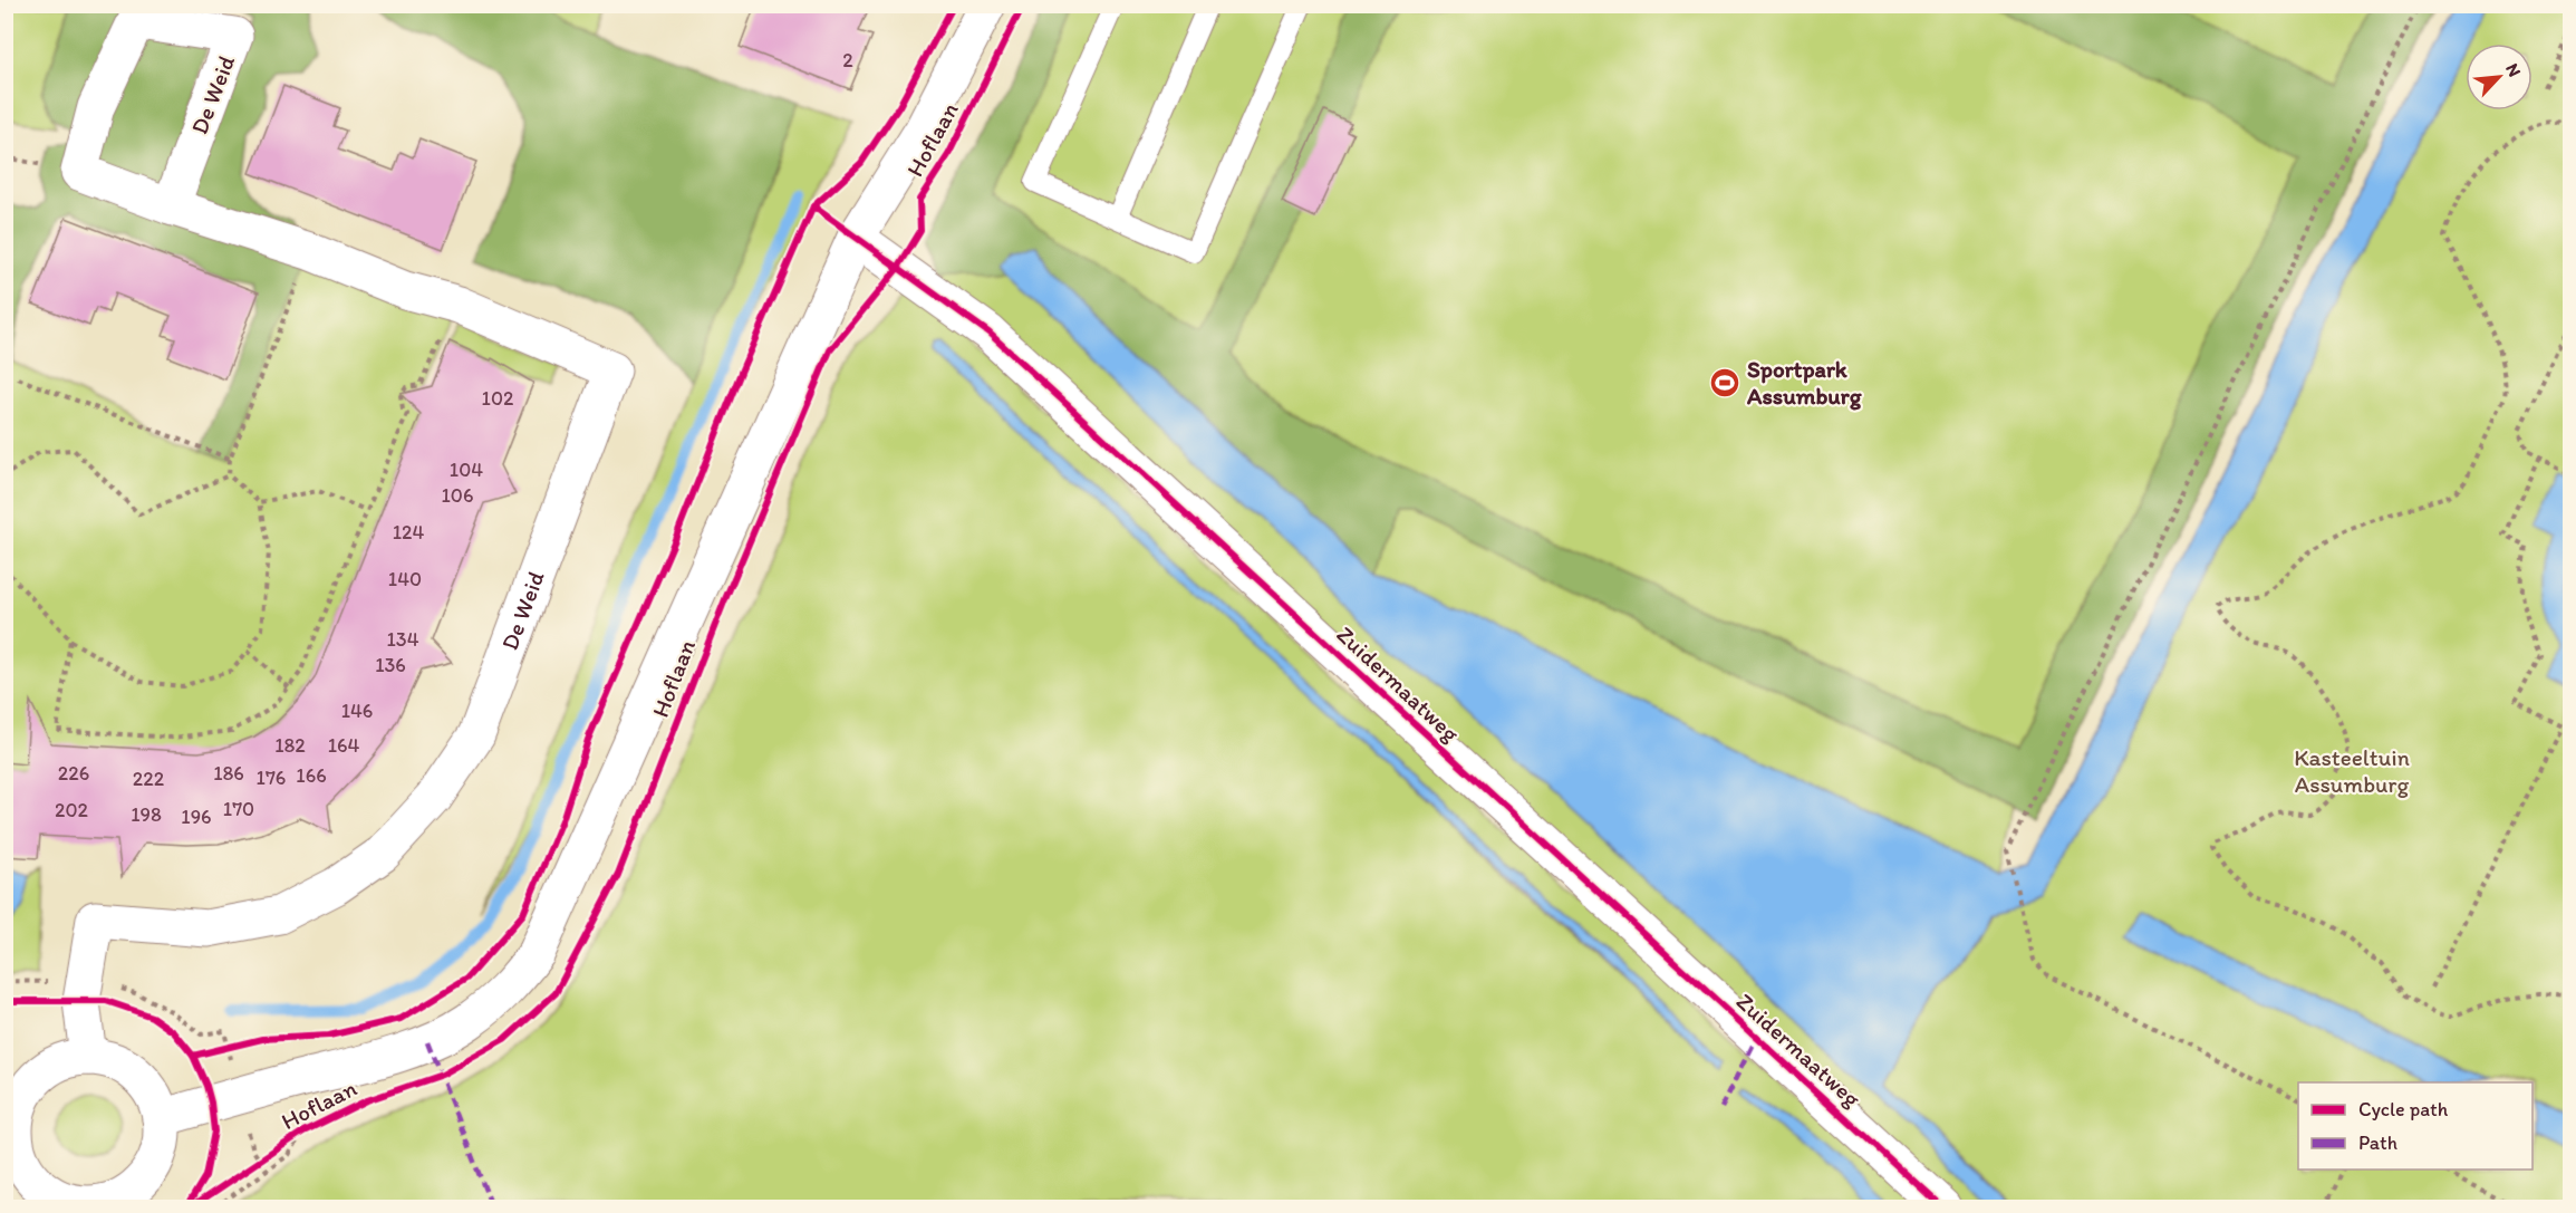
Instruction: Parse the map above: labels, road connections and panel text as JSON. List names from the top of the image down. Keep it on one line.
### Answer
{"streets":{"street":["De Weid","Hoflaan","Zuidermaatweg"]},"crossings":[["De Weid","Hoflaan"],["Hoflaan","Zuidermaatweg"]],"parks":["Kasteeltuin Assumburg"],"places":{"sports":["Sportpark Assumburg"]},"house_numbers":["2","102","104","106","124","140","134","136","146","182","164","226","186","166","176","222","170","202","198","196"],"legend":["Cycle path","Path"],"north":"top right"}
